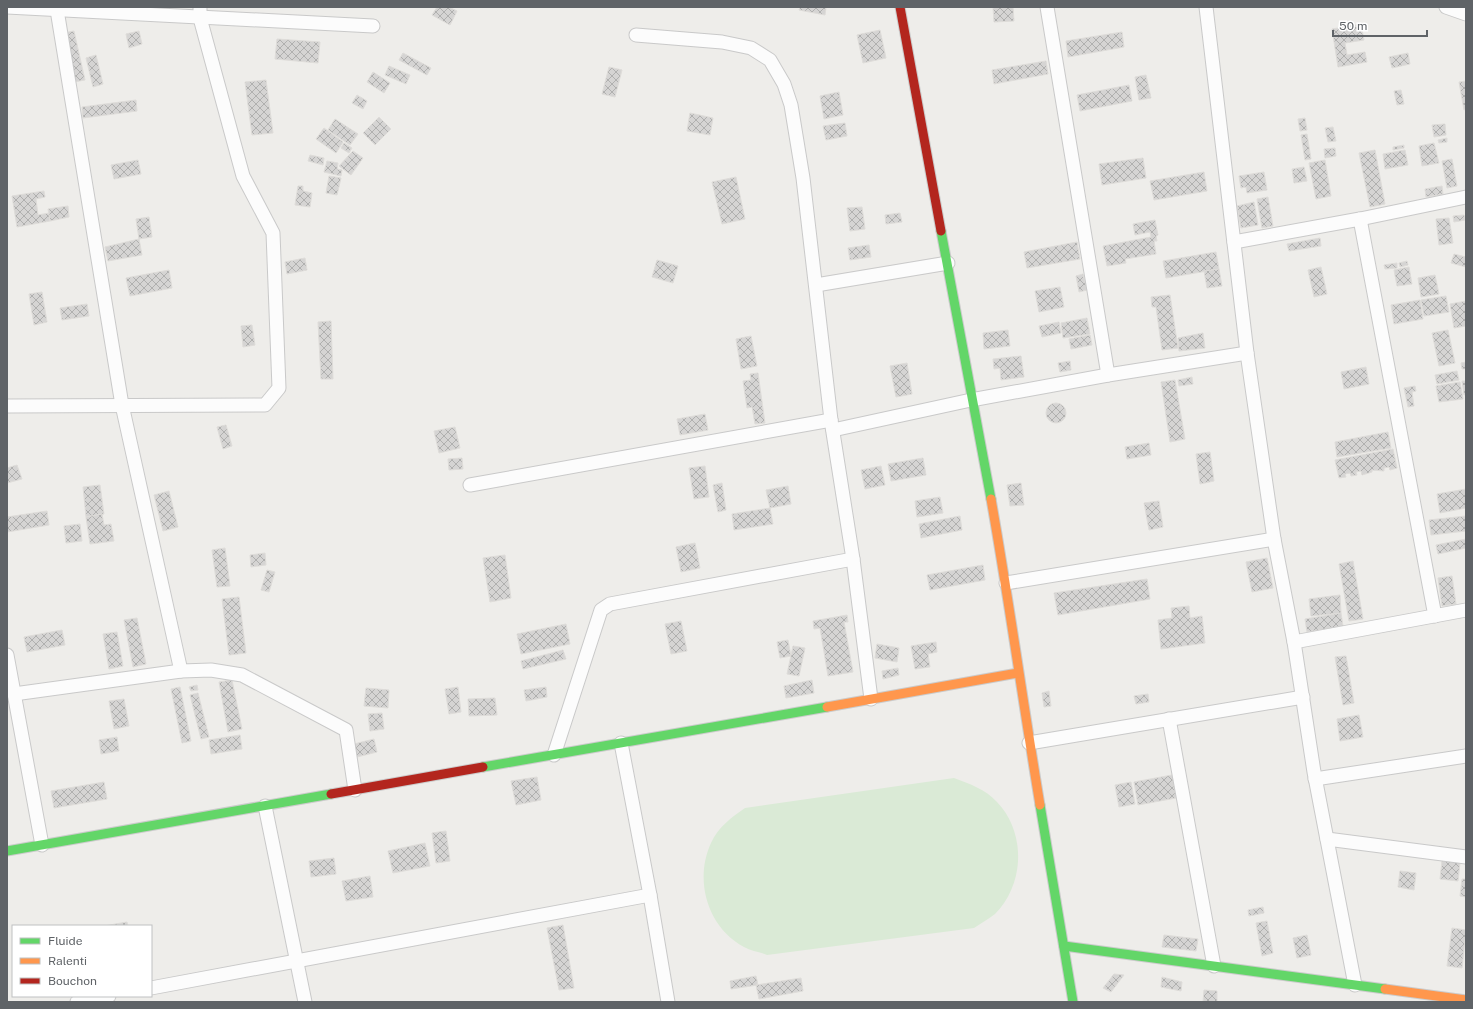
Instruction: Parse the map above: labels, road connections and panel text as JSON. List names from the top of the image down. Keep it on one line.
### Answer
{"legend":["Fluide","Ralenti","Bouchon"],"scale_bar":"50 m"}
